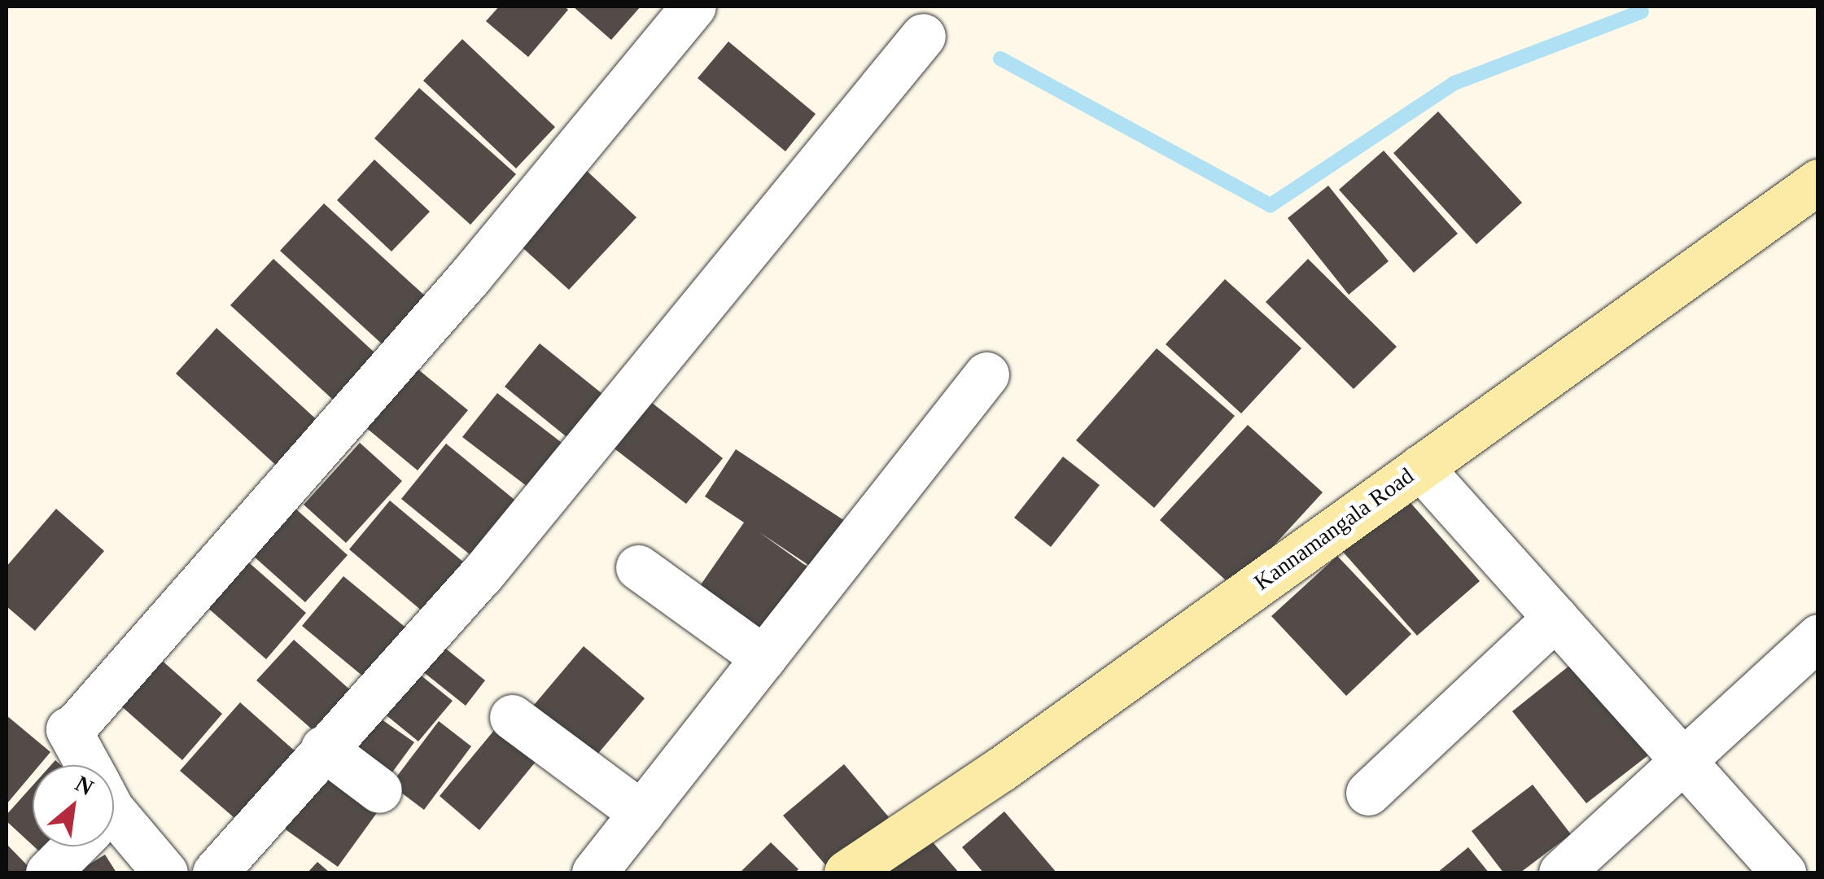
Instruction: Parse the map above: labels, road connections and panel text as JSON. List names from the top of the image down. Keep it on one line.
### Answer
{"streets":{"main road":["Kannamangala Road"]},"north":"top right"}
